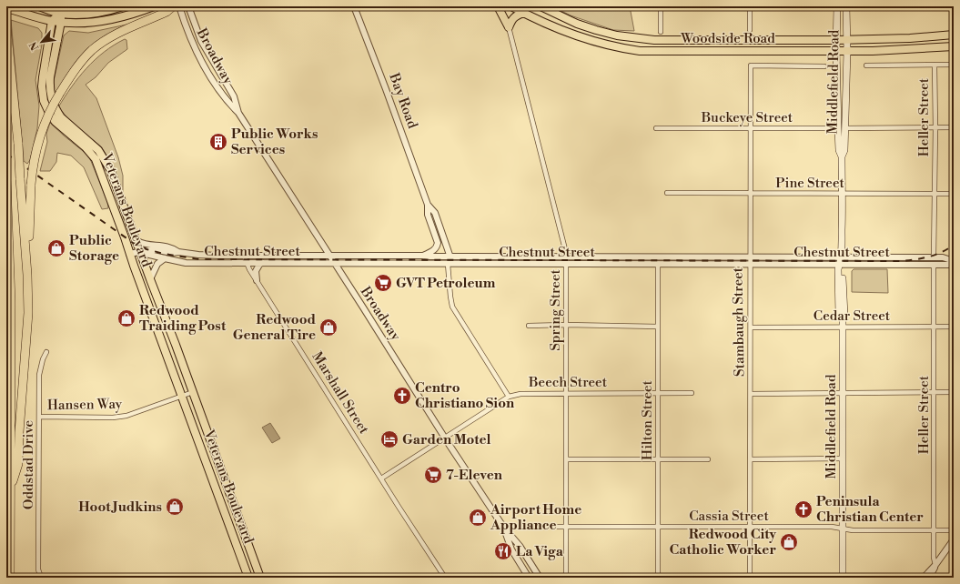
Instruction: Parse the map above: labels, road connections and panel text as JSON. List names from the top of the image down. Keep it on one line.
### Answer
{"streets":{"main road":["Woodside Road","Middlefield Road","Veterans Boulevard"],"street":["Broadway","Bay Road","Buckeye Street","Heller Street","Pine Street","Chestnut Street","Spring Street","Cedar Street","Stambaugh Street","Beech Street","Marshall Street","Hansen Way","Hilton Street","Oddstad Drive","Cassia Street"]},"crossings":[["Woodside Road","Middlefield Road"],["Broadway","Chestnut Street"],["Broadway","Beech Street"],["Broadway","Cassia Street"],["Middlefield Road","Buckeye Street"],["Middlefield Road","Pine Street"],["Middlefield Road","Chestnut Street"],["Middlefield Road","Cedar Street"],["Middlefield Road","Cassia Street"],["Bay Road","Chestnut Street"],["Buckeye Street","Heller Street"],["Buckeye Street","Stambaugh Street"],["Heller Street","Pine Street"],["Heller Street","Chestnut Street"],["Heller Street","Cedar Street"],["Heller Street","Cassia Street"],["Pine Street","Stambaugh Street"],["Veterans Boulevard","Chestnut Street"],["Veterans Boulevard","Hansen Way"],["Chestnut Street","Spring Street"],["Chestnut Street","Stambaugh Street"],["Chestnut Street","Marshall Street"],["Chestnut Street","Hilton Street"],["Spring Street","Beech Street"],["Spring Street","Cassia Street"],["Cedar Street","Stambaugh Street"],["Stambaugh Street","Cassia Street"],["Beech Street","Marshall Street"],["Beech Street","Hilton Street"],["Hansen Way","Oddstad Drive"],["Hilton Street","Cassia Street"]],"places":{"building":["Public Works Services"],"shop":["Public Storage","Redwood Traiding Post","Redwood General Tire","Hoot Judkins","Airport Home Appliance","Redwood City Catholic Worker"],"supermarket":["GVT Petroleum","7-Eleven"],"church":["Centro Christiano Sion","Peninsula Christian Center"],"hotel":["Garden Motel"],"restaurant":["La Viga"]},"north":"bottom left"}
